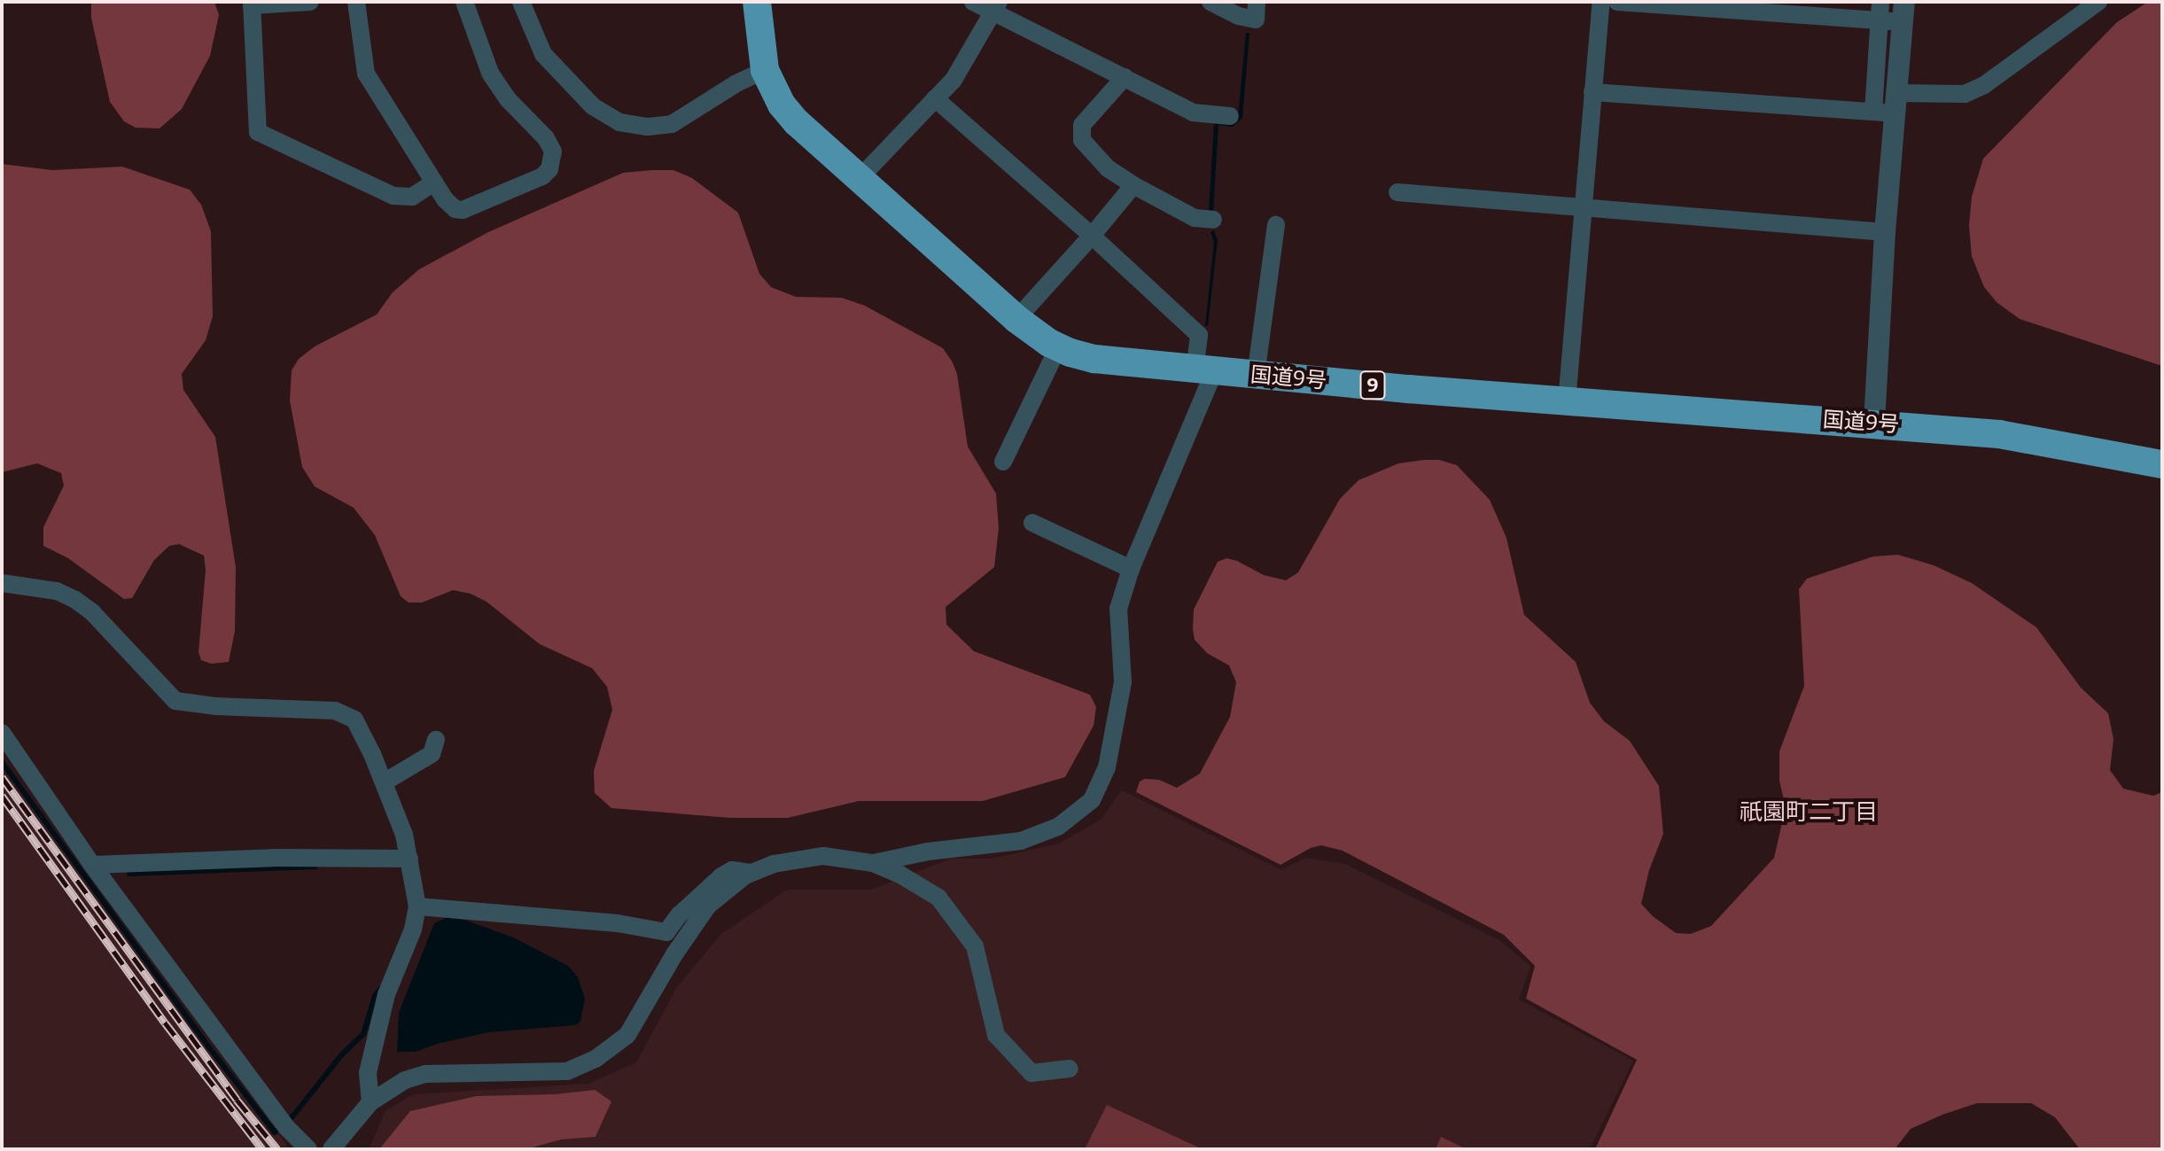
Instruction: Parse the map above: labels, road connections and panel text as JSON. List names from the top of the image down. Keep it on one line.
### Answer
{"streets":{"highway":["国道9号","9"]},"districts":["祇園町二丁目"]}
